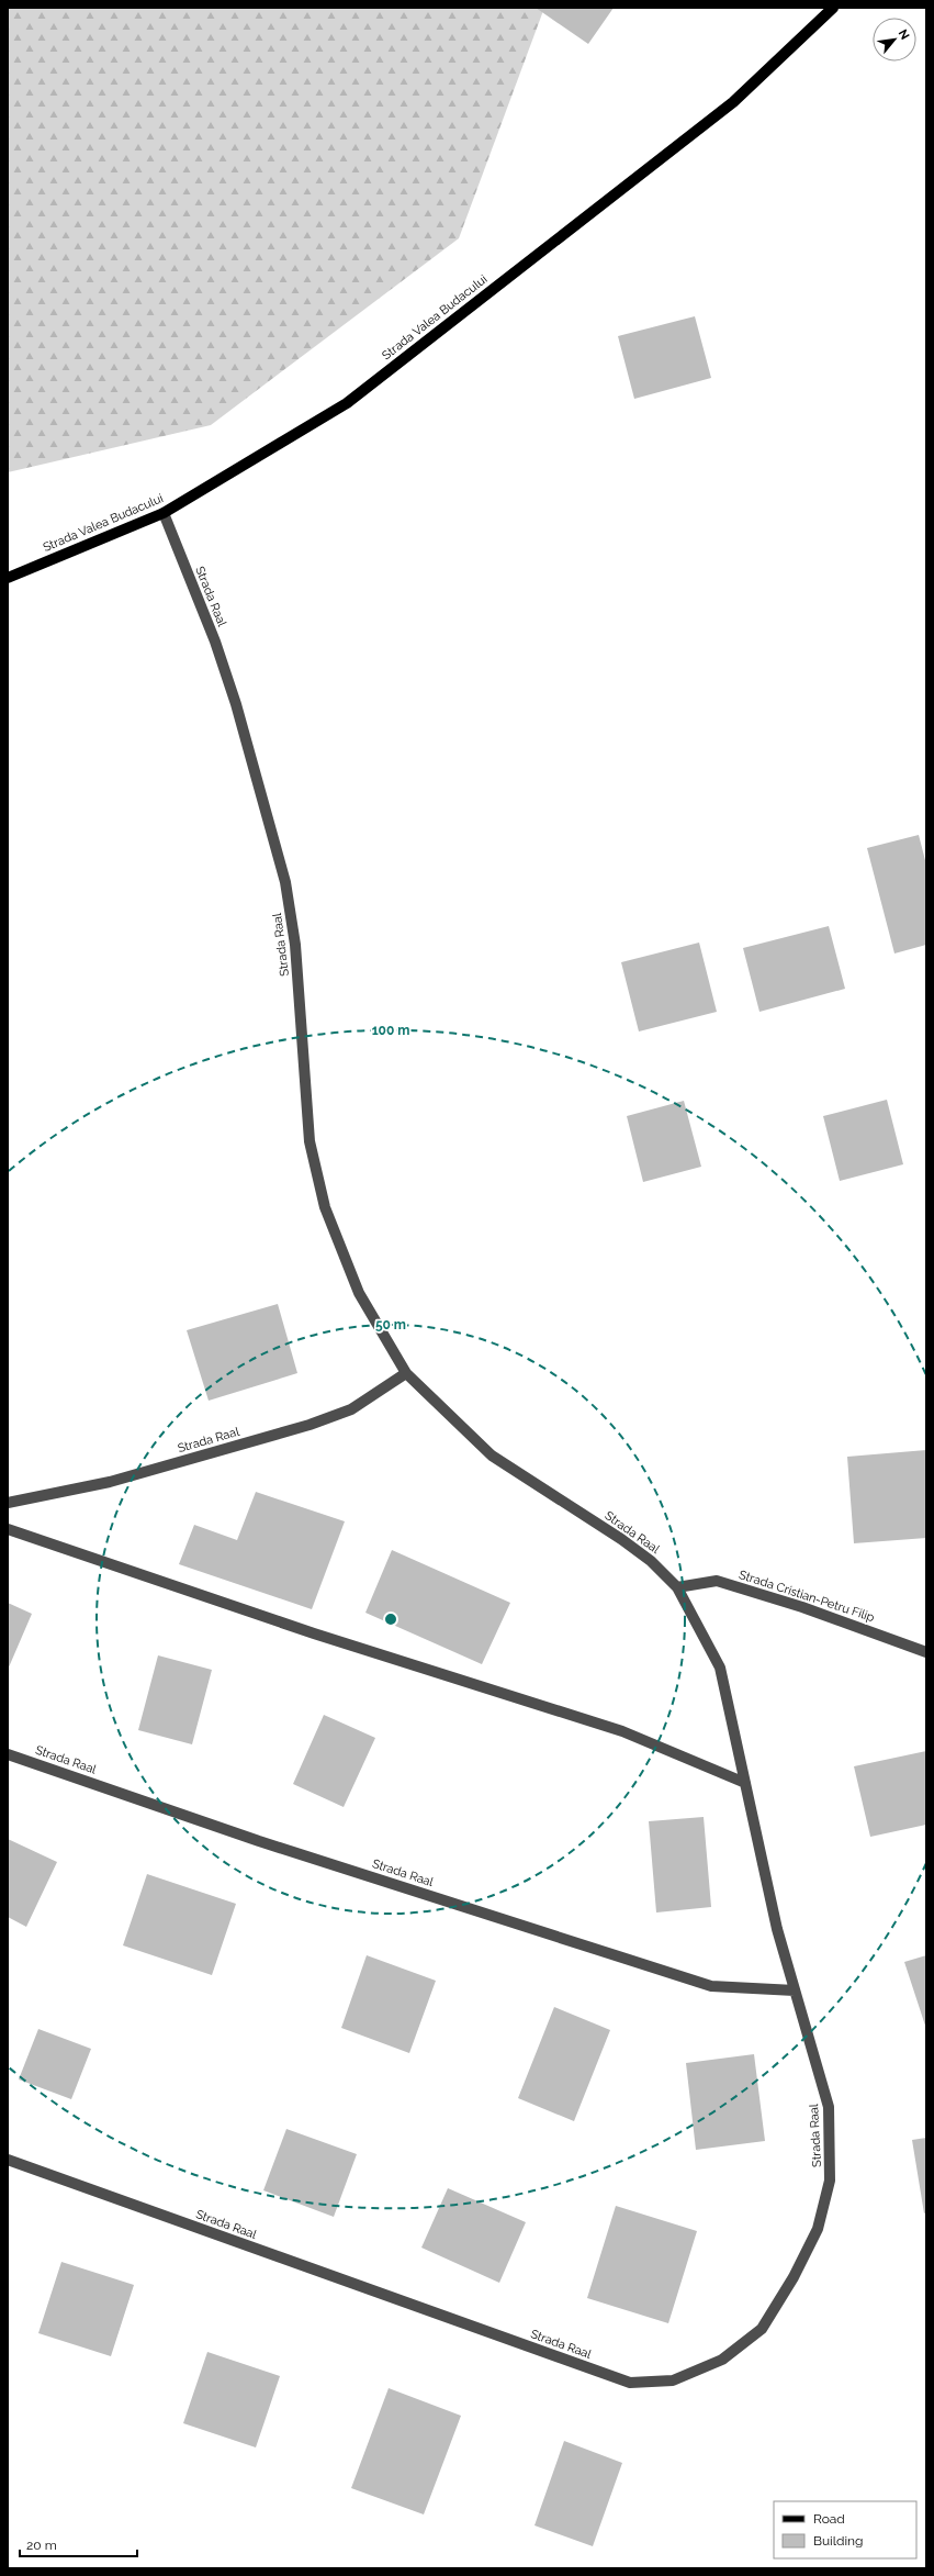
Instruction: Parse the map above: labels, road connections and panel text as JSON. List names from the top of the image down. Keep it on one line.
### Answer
{"streets":{"main road":["Strada Valea Budacului"],"street":["Strada Raal","Strada Cristian-Petru Filip"]},"crossings":[["Strada Valea Budacului","Strada Raal"],["Strada Raal","Strada Cristian-Petru Filip"]],"legend":["Road","Building"],"scale_bar":"20 m","north":"top right","rings":["100 m","50 m"]}
